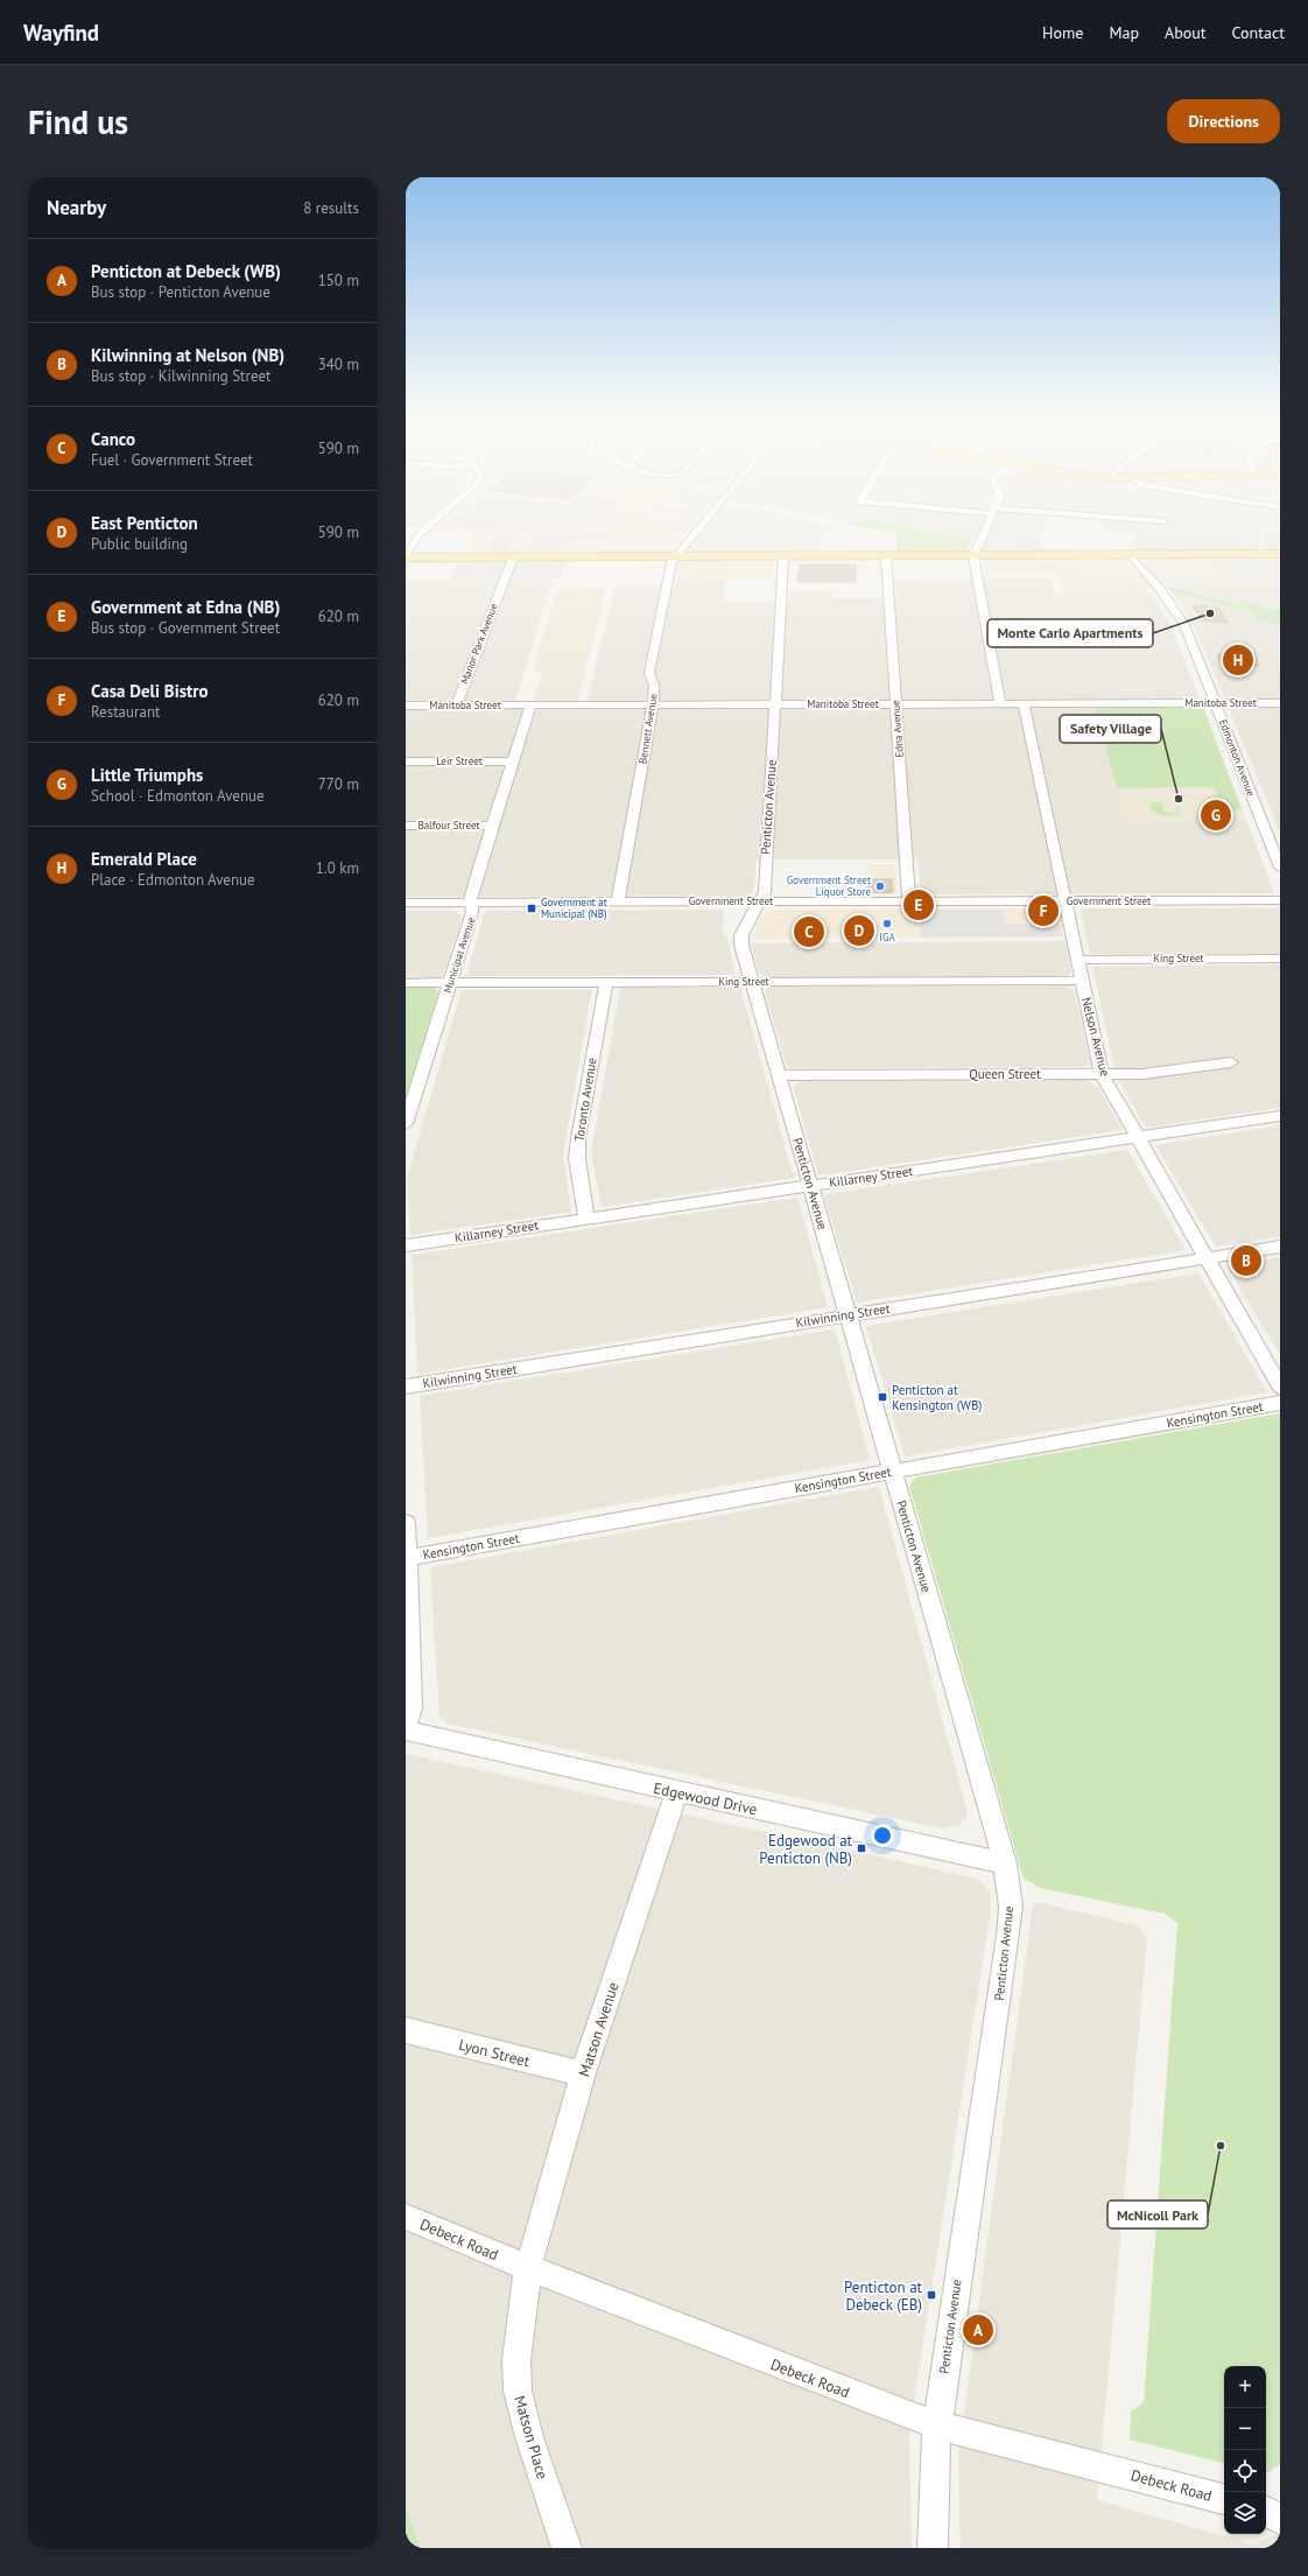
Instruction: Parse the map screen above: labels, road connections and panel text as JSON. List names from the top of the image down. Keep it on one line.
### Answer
{"streets":{"street":["Manor Park Avenue","Manitoba Street","Bennett Avenue","Edna Avenue","Edmonton Avenue","Leir Street","Penticton Avenue","Balfour Street","Government Street","Municipal Avenue","King Street","Nelson Avenue","Queen Street","Toronto Avenue","Killarney Street","Kilwinning Street","Kensington Street","Edgewood Drive","Matson Avenue","Lyon Street","Debeck Road","Matson Place"]},"crossings":[["Manor Park Avenue","Manitoba Street"],["Manitoba Street","Bennett Avenue"],["Manitoba Street","Edna Avenue"],["Manitoba Street","Edmonton Avenue"],["Manitoba Street","Penticton Avenue"],["Manitoba Street","Municipal Avenue"],["Manitoba Street","Nelson Avenue"],["Bennett Avenue","Government Street"],["Edna Avenue","Government Street"],["Leir Street","Municipal Avenue"],["Penticton Avenue","Government Street"],["Penticton Avenue","King Street"],["Penticton Avenue","Queen Street"],["Penticton Avenue","Killarney Street"],["Penticton Avenue","Kilwinning Street"],["Penticton Avenue","Kensington Street"],["Penticton Avenue","Edgewood Drive"],["Penticton Avenue","Debeck Road"],["Balfour Street","Municipal Avenue"],["Government Street","Municipal Avenue"],["Government Street","Nelson Avenue"],["Municipal Avenue","King Street"],["King Street","Nelson Avenue"],["King Street","Toronto Avenue"],["Nelson Avenue","Queen Street"],["Nelson Avenue","Killarney Street"],["Nelson Avenue","Kilwinning Street"],["Toronto Avenue","Killarney Street"],["Edgewood Drive","Matson Avenue"],["Matson Avenue","Lyon Street"],["Matson Avenue","Debeck Road"],["Matson Avenue","Matson Place"],["Debeck Road","Matson Place"]],"places":{"other":["Monte Carlo Apartments","Safety Village","Government Street Liquor Store","IGA","McNicoll Park"],"transit":["Government at Municipal (NB)","Penticton at Kensington (WB)","Edgewood at Penticton (NB)","Penticton at Debeck (EB)"]},"page":{"header":"Wayfind","nav":["Home","Map","About","Contact"],"buttons":"Directions","title":"Find us","heading":["Nearby","8 results"],"list":[{"mark":"A","name":"Penticton at Debeck (WB)","note":"Bus stop · Penticton Avenue","value":"150 m"},{"mark":"B","name":"Kilwinning at Nelson (NB)","note":"Bus stop · Kilwinning Street","value":"340 m"},{"mark":"C","name":"Canco","note":"Fuel · Government Street","value":"590 m"},{"mark":"D","name":"East Penticton","note":"Public building","value":"590 m"},{"mark":"E","name":"Government at Edna (NB)","note":"Bus stop · Government Street","value":"620 m"},{"mark":"F","name":"Casa Deli Bistro","note":"Restaurant","value":"620 m"},{"mark":"G","name":"Little Triumphs","note":"School · Edmonton Avenue","value":"770 m"},{"mark":"H","name":"Emerald Place","note":"Place · Edmonton Avenue","value":"1.0 km"}],"pins":["H","G","E","F","D","C","B","A"],"map_buttons":["+","−"]}}
